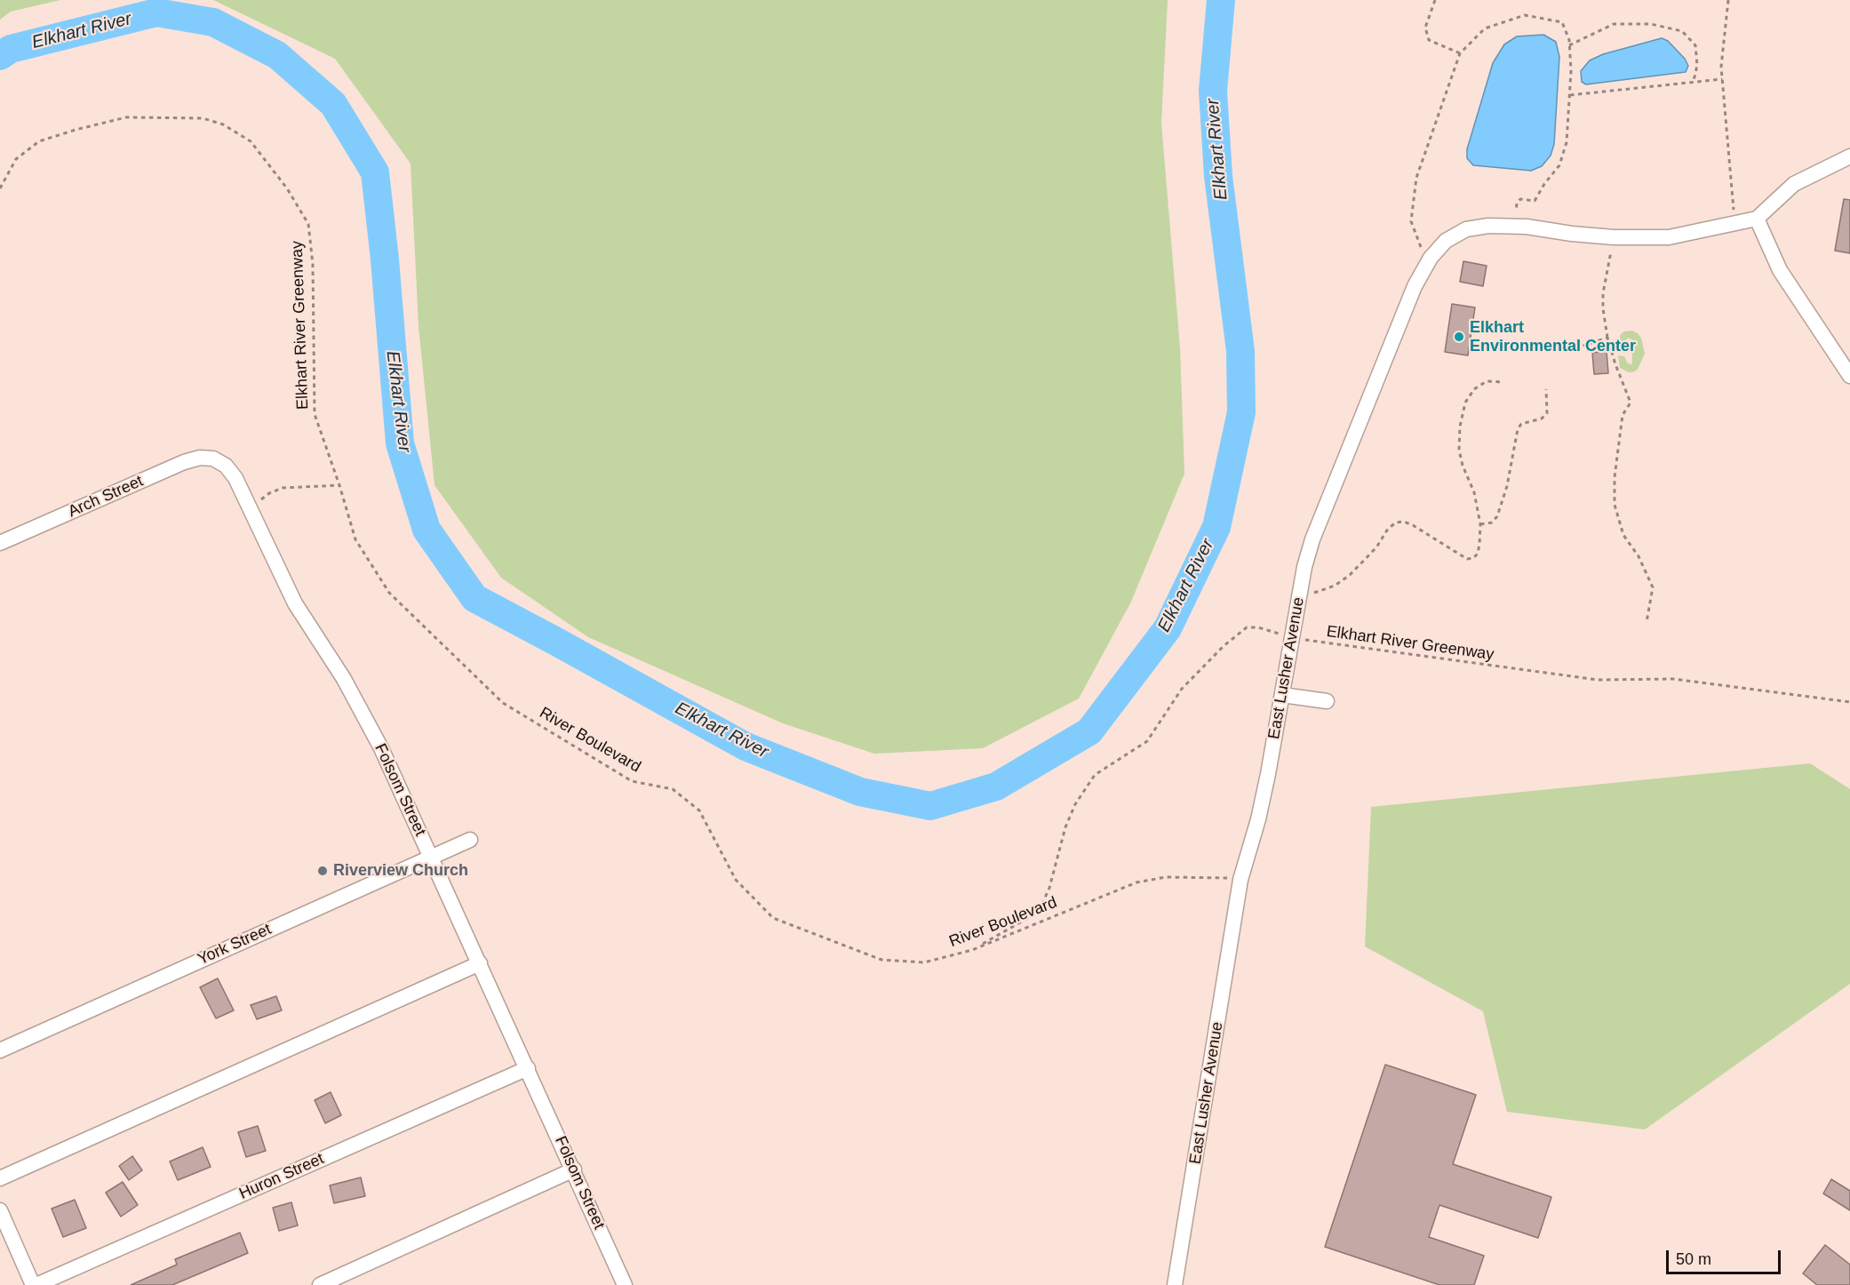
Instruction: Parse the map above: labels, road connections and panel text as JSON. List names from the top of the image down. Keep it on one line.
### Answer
{"streets":{"street":["Arch Street","East Lusher Avenue","Folsom Street","York Street","Huron Street"],"path":["Elkhart River Greenway","River Boulevard"]},"crossings":[["Elkhart River Greenway","East Lusher Avenue"],["Elkhart River Greenway","River Boulevard"],["Arch Street","Folsom Street"],["East Lusher Avenue","River Boulevard"],["Folsom Street","York Street"],["Folsom Street","Huron Street"]],"water":["Elkhart River"],"places":["Elkhart Environmental Center","Riverview Church"],"scale_bar":"50 m"}
